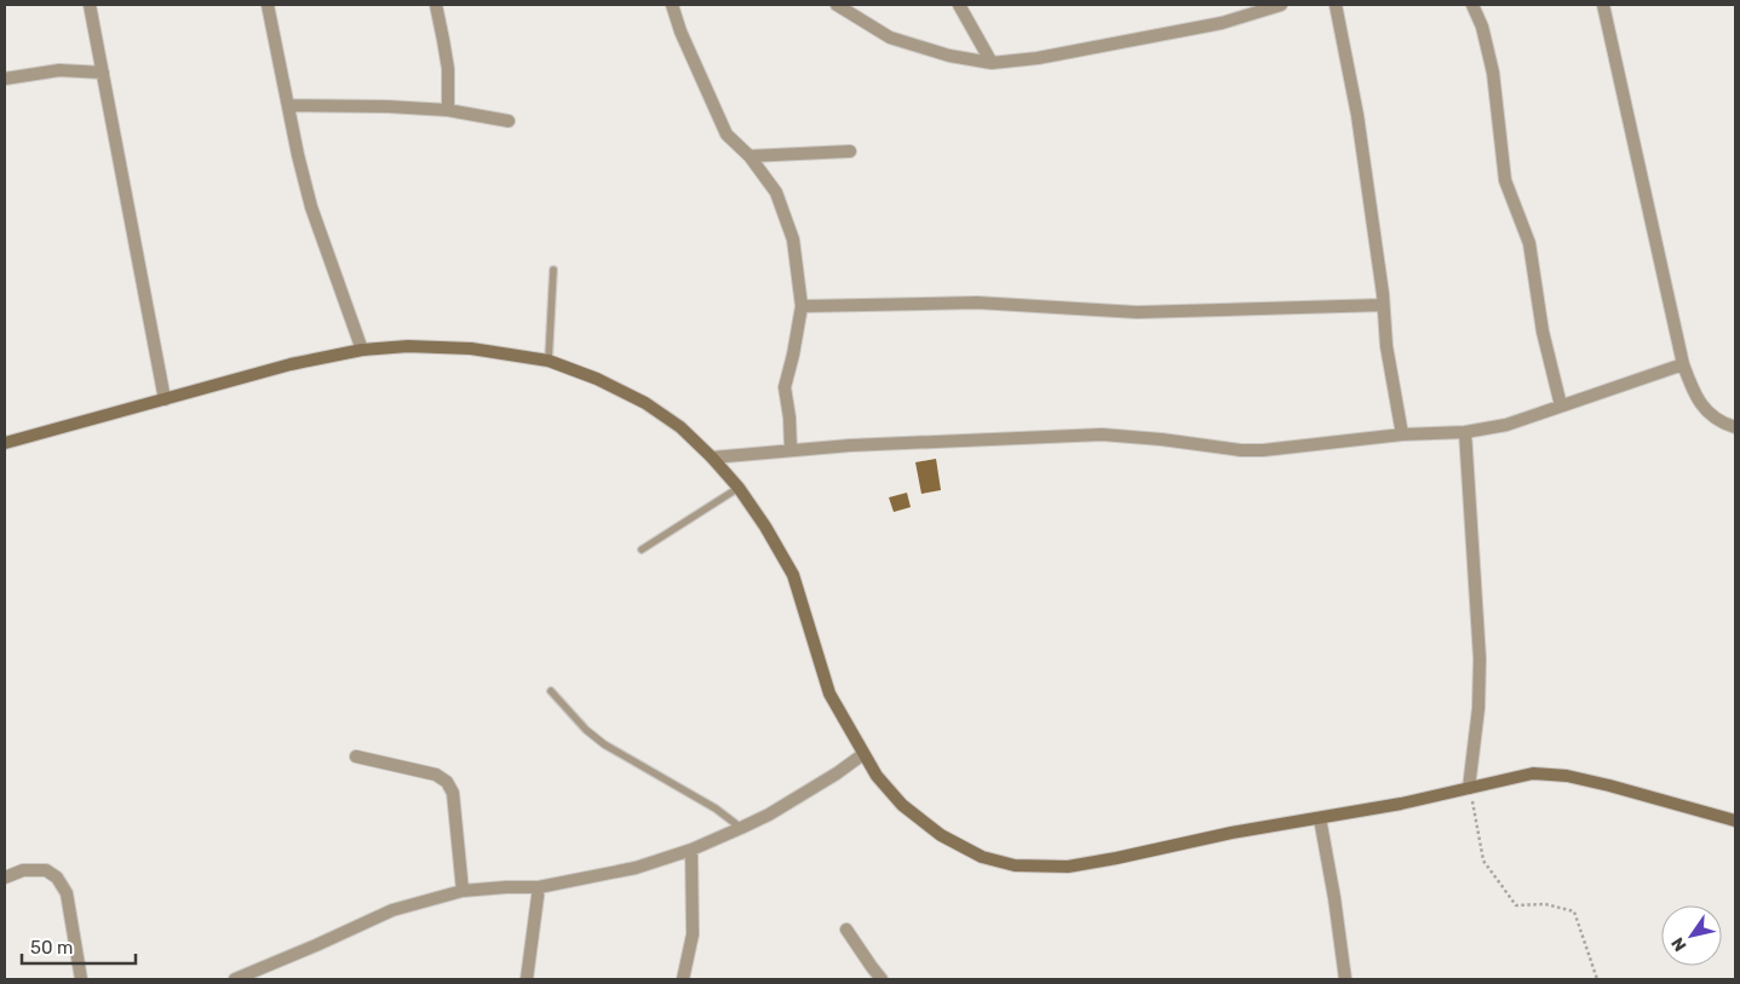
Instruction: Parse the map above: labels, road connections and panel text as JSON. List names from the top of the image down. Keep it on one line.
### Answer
{"scale_bar":"50 m","north":"bottom left"}
